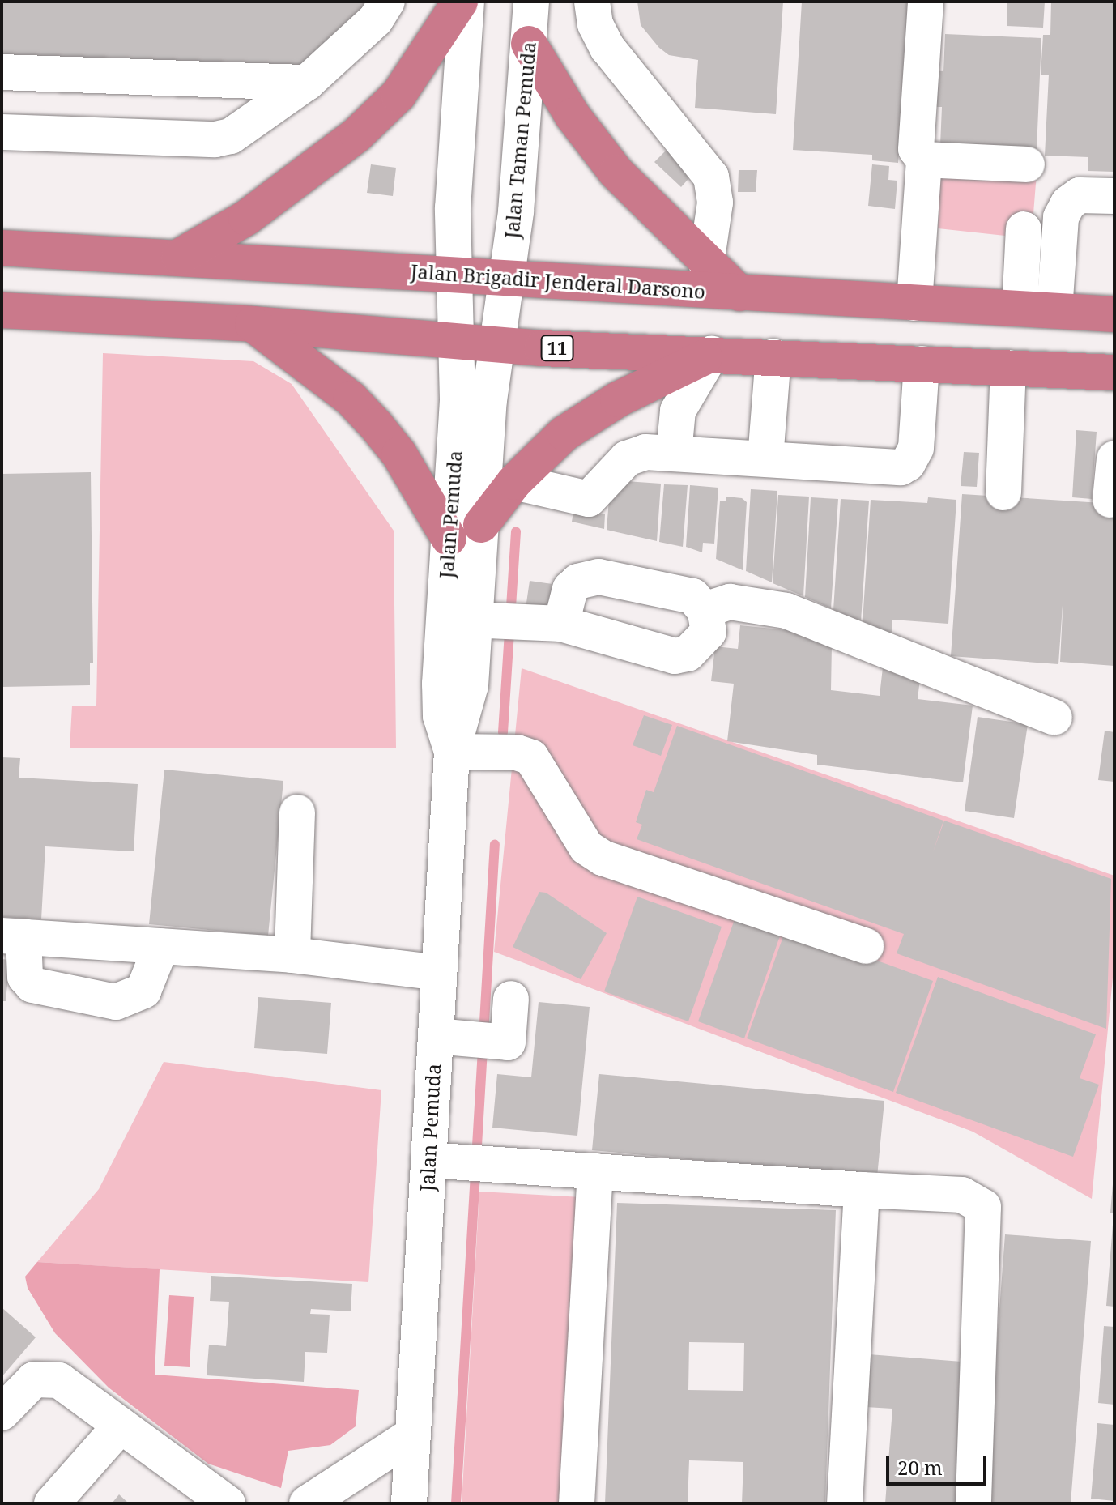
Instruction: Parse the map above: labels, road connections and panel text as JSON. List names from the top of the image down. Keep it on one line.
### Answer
{"streets":{"highway":["Jalan Brigadir Jenderal Darsono","11"],"street":["Jalan Taman Pemuda","Jalan Pemuda"]},"crossings":[["Jalan Taman Pemuda","Jalan Brigadir Jenderal Darsono"],["Jalan Taman Pemuda","Jalan Pemuda"],["Jalan Brigadir Jenderal Darsono","Jalan Pemuda"],["11","Jalan Pemuda"]],"scale_bar":"20 m"}
